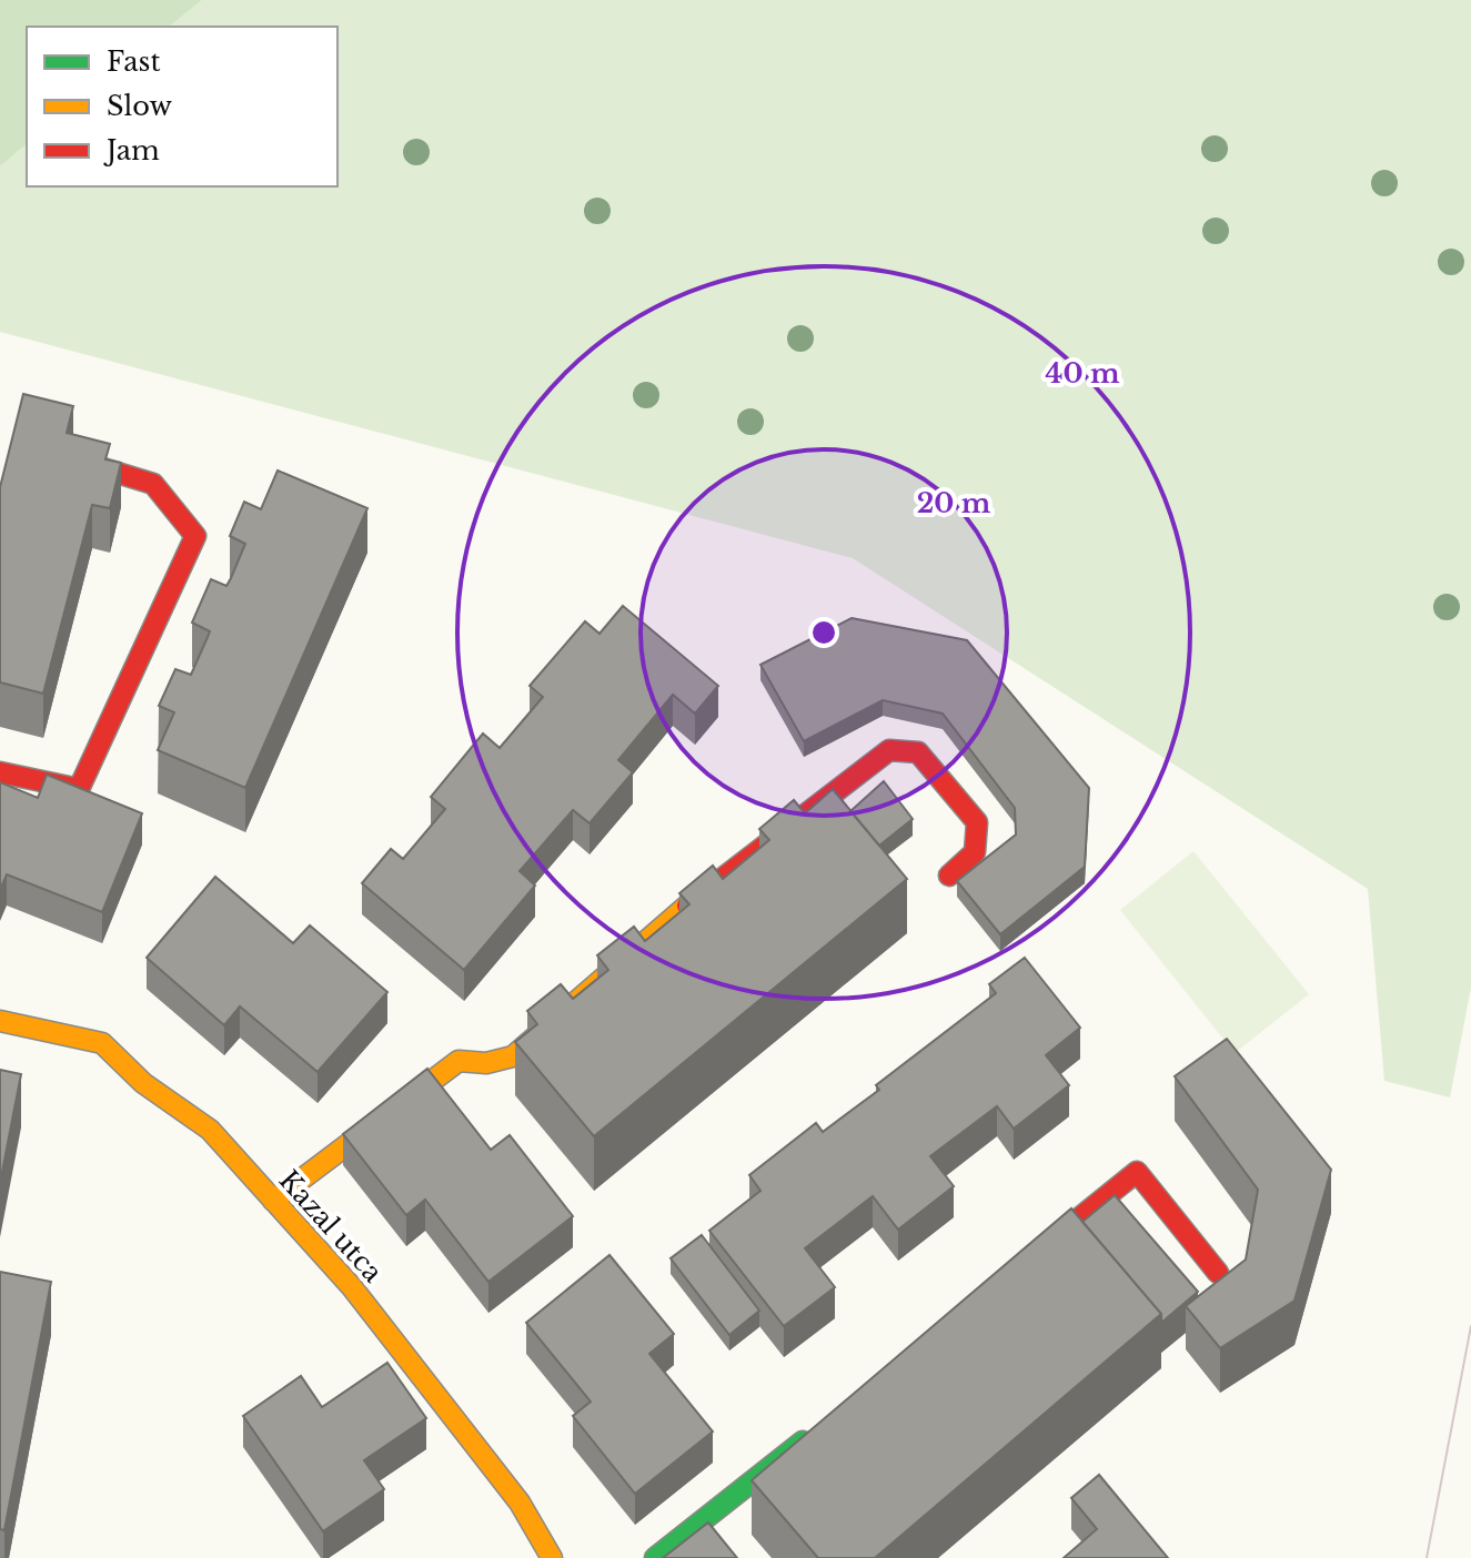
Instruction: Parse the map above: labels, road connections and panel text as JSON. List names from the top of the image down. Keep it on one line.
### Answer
{"streets":{"street":["Kazal utca"]},"legend":["Fast","Slow","Jam"],"rings":["40 m","20 m"]}
